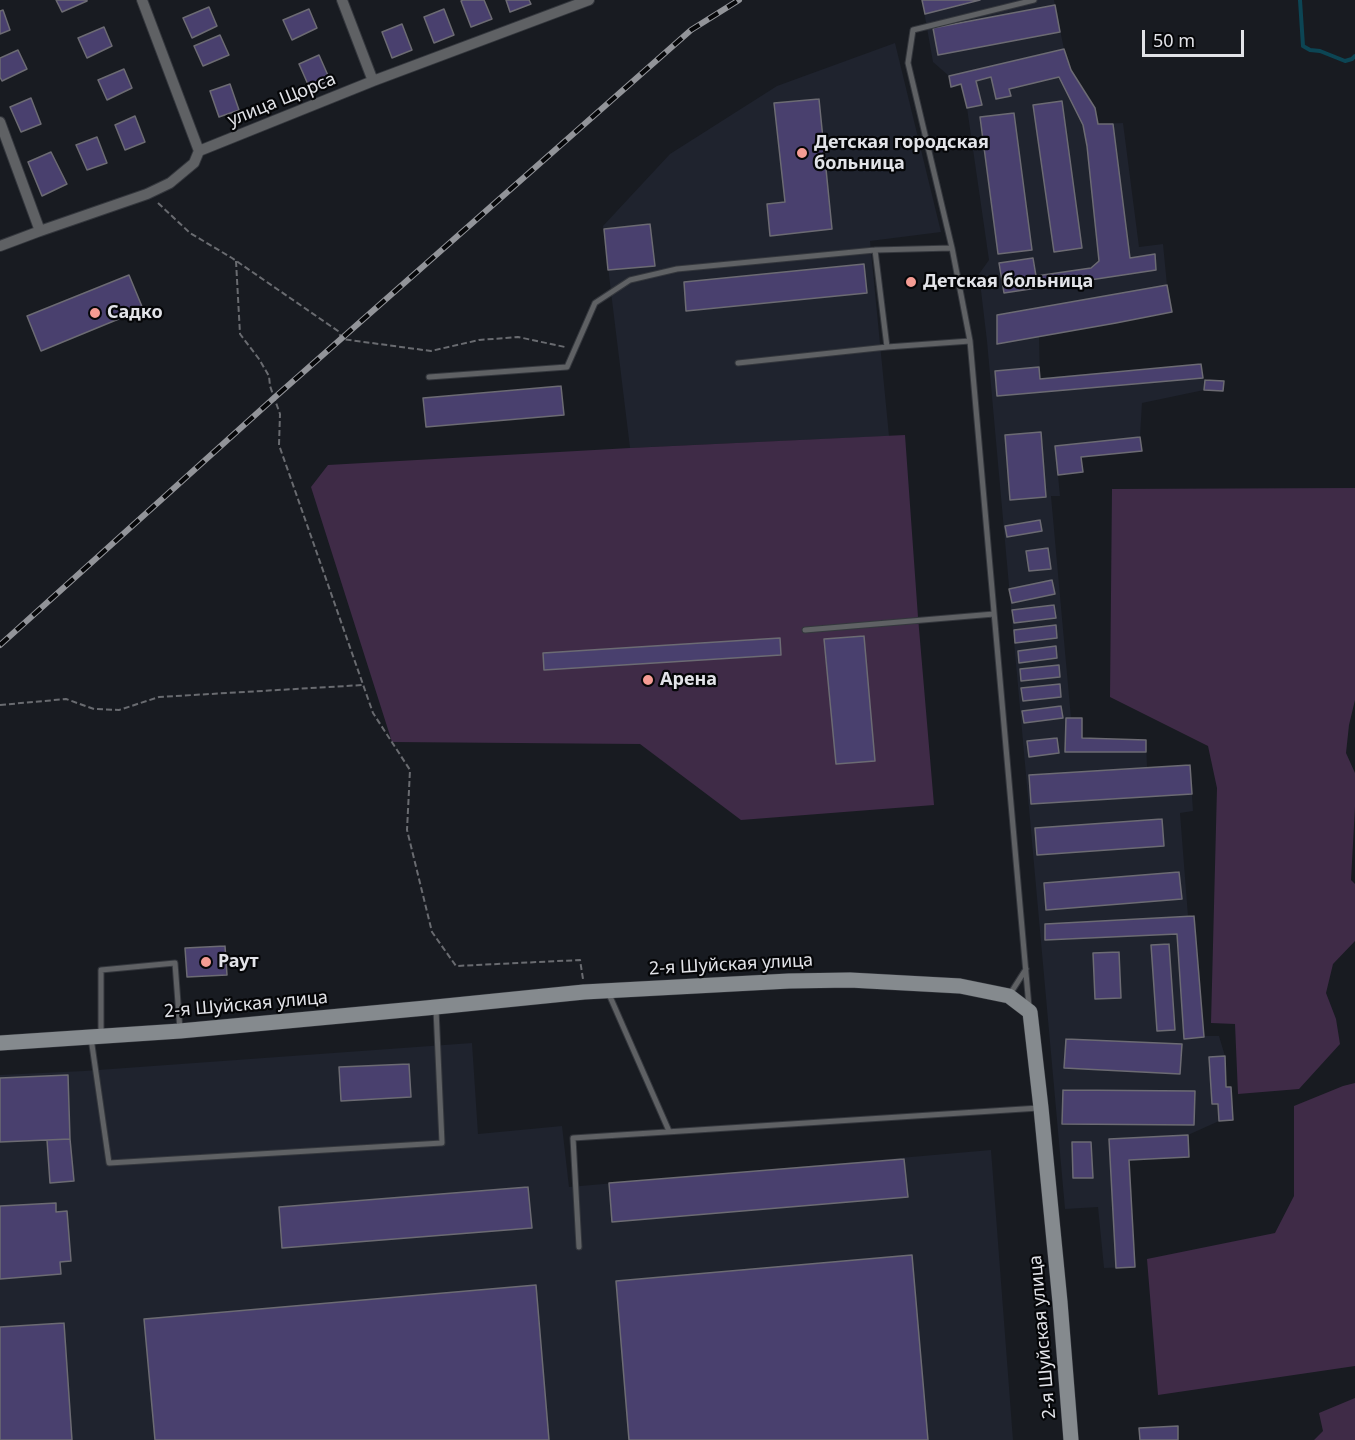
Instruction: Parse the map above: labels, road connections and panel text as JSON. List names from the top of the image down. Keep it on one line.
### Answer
{"streets":{"street":["улица Щорса","2-я Шуйская улица"]},"places":["Детская городская больница","Детская больница","Садко","Арена","Раут"],"scale_bar":"50 m"}
